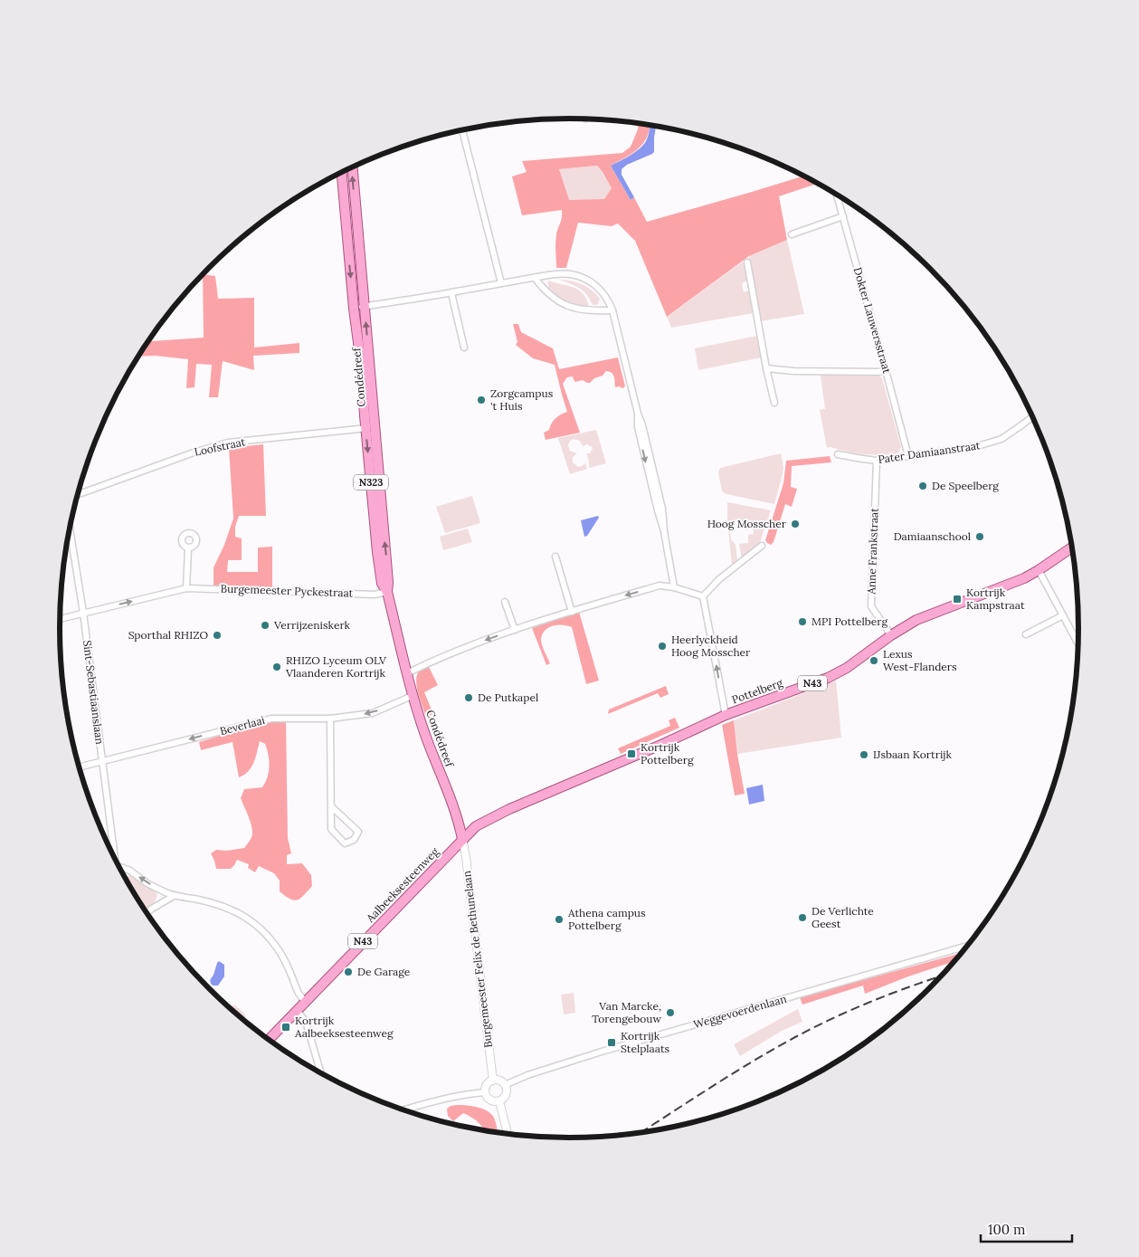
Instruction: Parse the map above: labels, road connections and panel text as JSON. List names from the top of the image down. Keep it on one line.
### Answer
{"streets":{"main road":["Condédreef","N323","N43","Pottelberg","Aalbeeksesteenweg"],"street":["Dokter Lauwersstraat","Loofstraat","Pater Damiaanstraat","Anne Frankstraat","Burgemeester Pyckestraat","Sint-Sebastiaanslaan","Beverlaai","Burgemeester Felix de Bethunelaan","Weggevoerdenlaan"]},"crossings":[["Dokter Lauwersstraat","Pater Damiaanstraat"],["Condédreef","Loofstraat"],["Condédreef","Burgemeester Pyckestraat"],["Condédreef","Pottelberg"],["Condédreef","Beverlaai"],["Condédreef","Aalbeeksesteenweg"],["Condédreef","Burgemeester Felix de Bethunelaan"],["Pater Damiaanstraat","Anne Frankstraat"],["Anne Frankstraat","Pottelberg"],["Burgemeester Pyckestraat","Sint-Sebastiaanslaan"],["Pottelberg","Aalbeeksesteenweg"],["Pottelberg","Burgemeester Felix de Bethunelaan"],["Sint-Sebastiaanslaan","Beverlaai"],["Aalbeeksesteenweg","Burgemeester Felix de Bethunelaan"],["Burgemeester Felix de Bethunelaan","Weggevoerdenlaan"]],"one_way":["Beverlaai"],"places":{"other":["Zorgcampus 't Huis","De Speelberg","Hoog Mosscher","Damiaanschool","MPI Pottelberg","Verrijzeniskerk","Sporthal RHIZO","Heerlyckheid Hoog Mosscher","Lexus West-Flanders","RHIZO Lyceum OLV Vlaanderen Kortrijk","De Putkapel","IJsbaan Kortrijk","De Verlichte Geest","Athena campus Pottelberg","De Garage","Van Marcke, Torengebouw"],"transit":["Kortrijk Kampstraat","Kortrijk Pottelberg","Kortrijk Aalbeeksesteenweg","Kortrijk Stelplaats"]},"scale_bar":"100 m"}
